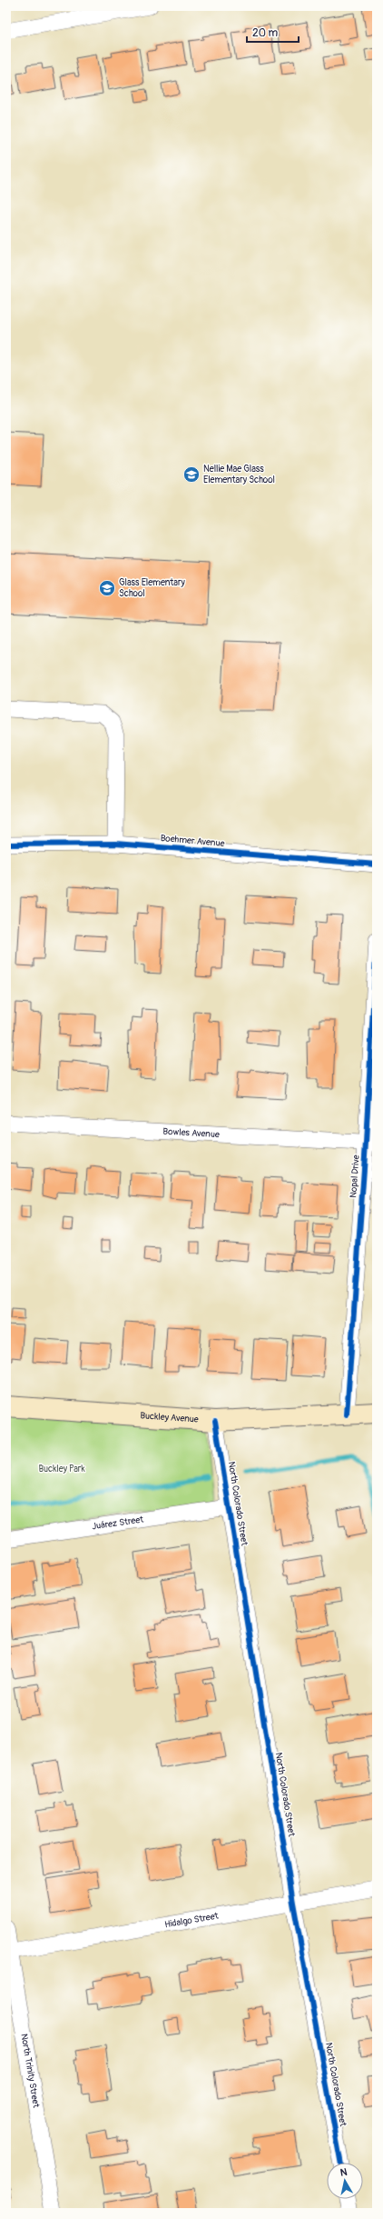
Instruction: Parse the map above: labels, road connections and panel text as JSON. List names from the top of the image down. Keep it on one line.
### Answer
{"streets":{"street":["Boehmer Avenue","Bowles Avenue","Nopal Drive","Buckley Avenue","North Colorado Street","Juárez Street","Hidalgo Street","North Trinity Street"]},"crossings":[["Bowles Avenue","Nopal Drive"],["Nopal Drive","Buckley Avenue"],["Buckley Avenue","North Colorado Street"],["North Colorado Street","Juárez Street"],["North Colorado Street","Hidalgo Street"],["Hidalgo Street","North Trinity Street"]],"parks":["Buckley Park"],"places":{"school or university":["Nellie Mae Glass Elementary School","Glass Elementary School"]},"scale_bar":"20 m","north":"top"}
